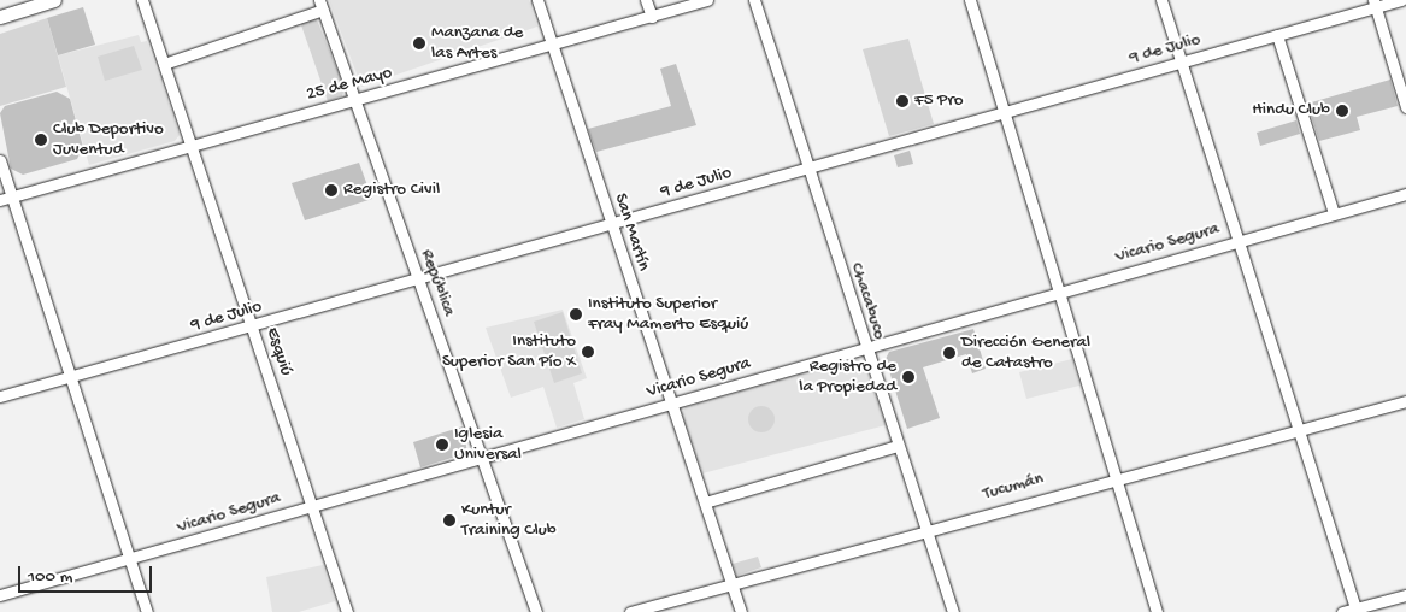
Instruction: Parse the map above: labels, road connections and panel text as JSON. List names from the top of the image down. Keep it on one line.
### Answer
{"streets":{"street":["9 de Julio","25 de Mayo","San Martín","Vicario Segura","República","Chacabuco","Esquiú","Tucumán"]},"crossings":[["9 de Julio","San Martín"],["9 de Julio","República"],["9 de Julio","Chacabuco"],["9 de Julio","Esquiú"],["25 de Mayo","San Martín"],["25 de Mayo","República"],["25 de Mayo","Esquiú"],["San Martín","Vicario Segura"],["San Martín","Tucumán"],["Vicario Segura","República"],["Vicario Segura","Chacabuco"],["Vicario Segura","Esquiú"],["Chacabuco","Tucumán"]],"places":["Manzana de las Artes","F5 Pro","Hindu Club","Club Deportivo Juventud","Registro Civil","Instituto Superior Fray Mamerto Esquiú","Instituto Superior San Pío X","Dirección General de Catastro","Registro de la Propiedad","Iglesia Universal","Kuntur Training Club"],"scale_bar":"100 m"}
